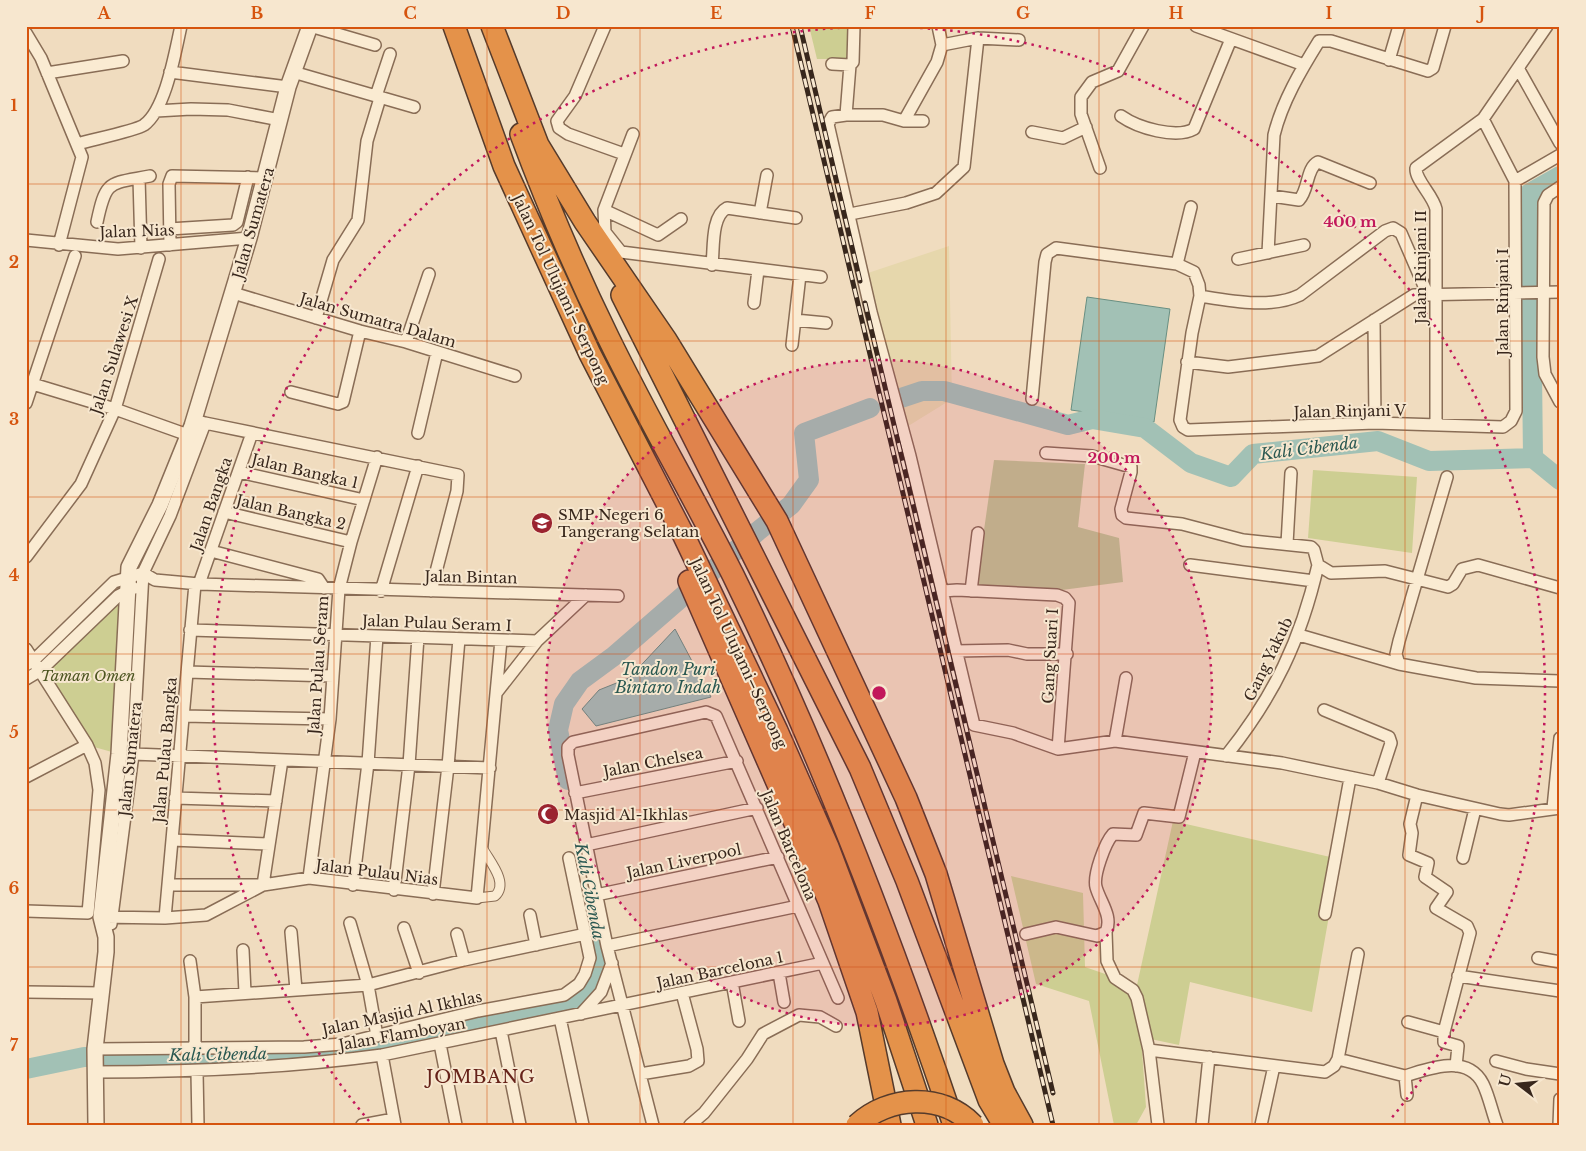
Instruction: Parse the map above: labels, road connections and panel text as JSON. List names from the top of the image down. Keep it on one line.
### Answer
{"streets":{"highway":["Jalan Tol Ulujami–Serpong"],"street":["Jalan Sumatera","Jalan Nias","Jalan Rinjani II","Jalan Rinjani I","Jalan Sumatra Dalam","Jalan Sulawesi X","Jalan Rinjani V","Jalan Bangka 1","Jalan Bangka","Jalan Bangka 2","Jalan Bintan","Jalan Pulau Seram I","Gang Suari I","Gang Yakub","Jalan Pulau Seram","Jalan Pulau Bangka","Jalan Chelsea","Jalan Barcelona","Jalan Liverpool","Jalan Pulau Nias","Jalan Barcelona 1","Jalan Masjid Al Ikhlas","Jalan Flamboyan"]},"crossings":[["Jalan Sumatera","Jalan Nias"],["Jalan Sumatera","Jalan Sumatra Dalam"],["Jalan Sumatera","Jalan Bintan"],["Jalan Sumatera","Jalan Pulau Nias"],["Jalan Sumatera","Jalan Masjid Al Ikhlas"],["Jalan Sumatera","Jalan Flamboyan"],["Jalan Rinjani II","Jalan Rinjani V"],["Jalan Rinjani I","Jalan Rinjani V"],["Jalan Bangka 1","Jalan Bangka"],["Jalan Bangka 1","Jalan Pulau Seram"],["Jalan Bangka","Jalan Bangka 2"],["Jalan Bangka","Jalan Bintan"],["Jalan Bangka","Jalan Pulau Bangka"],["Jalan Bangka 2","Jalan Pulau Seram"],["Jalan Bintan","Jalan Pulau Seram"],["Jalan Bintan","Jalan Pulau Bangka"],["Jalan Pulau Seram I","Jalan Pulau Seram"],["Jalan Pulau Seram I","Jalan Pulau Bangka"],["Jalan Pulau Seram","Jalan Pulau Nias"],["Jalan Pulau Bangka","Jalan Pulau Nias"],["Jalan Chelsea","Jalan Barcelona"],["Jalan Barcelona","Jalan Liverpool"],["Jalan Barcelona","Jalan Barcelona 1"],["Jalan Barcelona 1","Jalan Flamboyan"],["Jalan Masjid Al Ikhlas","Jalan Flamboyan"]],"districts":["JOMBANG"],"water":["Kali Cibenda","Tandon Puri Bintaro Indah"],"parks":["Taman Omen"],"places":{"school or university":["SMP Negeri 6 Tangerang Selatan"],"mosque":["Masjid Al-Ikhlas"]},"north":"left","grid":{"columns":["A","B","C","D","E","F","G","H","I","J"],"rows":["1","2","3","4","5","6","7"]},"rings":["400 m","200 m"]}
